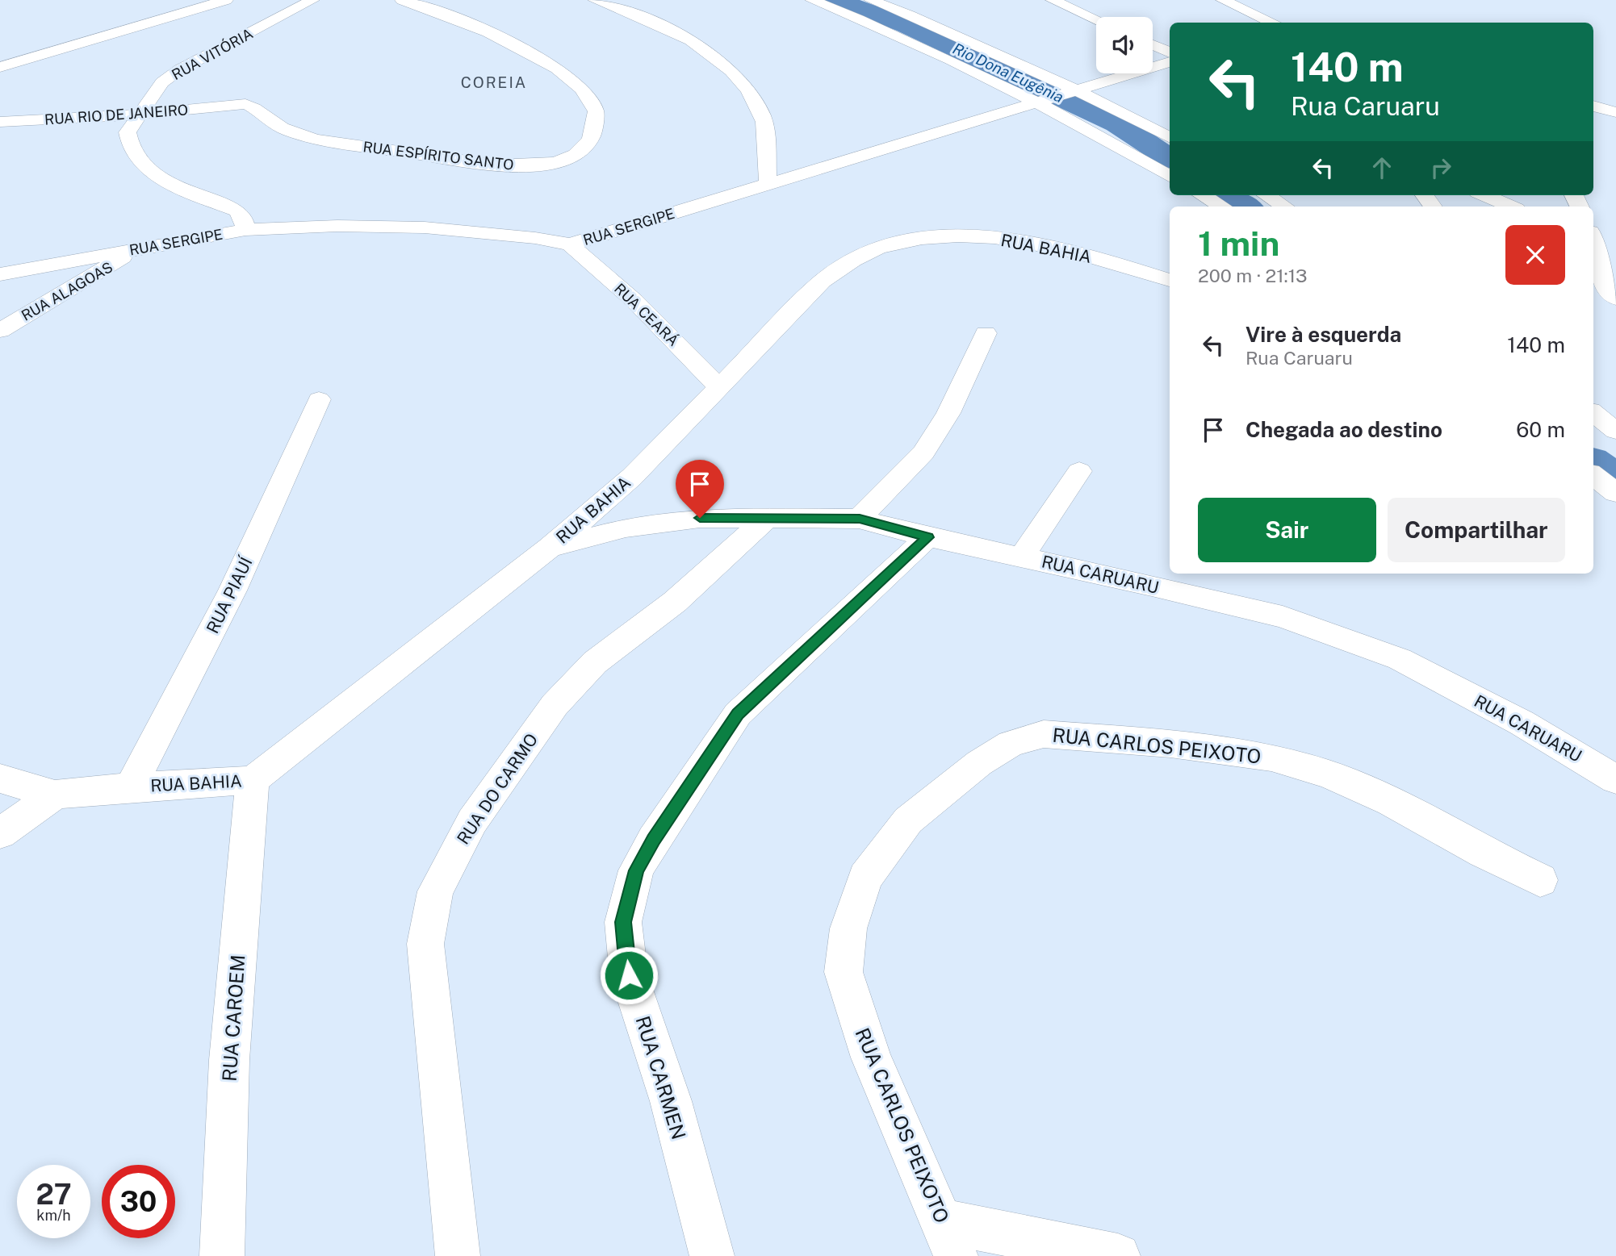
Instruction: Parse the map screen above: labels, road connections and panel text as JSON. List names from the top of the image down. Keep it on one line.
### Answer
{"streets":{"street":["RUA VITÓRIA","RUA RIO DE JANEIRO","RUA ESPÍRITO SANTO","RUA SERGIPE","RUA BAHIA","RUA ALAGOAS","RUA CEARÁ","RUA CARUARU","RUA PIAUÍ","RUA CARLOS PEIXOTO","RUA DO CARMO","RUA CAROEM","RUA CARMEN"]},"crossings":[["RUA VITÓRIA","RUA RIO DE JANEIRO"],["RUA VITÓRIA","RUA SERGIPE"],["RUA RIO DE JANEIRO","RUA ESPÍRITO SANTO"],["RUA SERGIPE","RUA ALAGOAS"],["RUA SERGIPE","RUA CEARÁ"],["RUA BAHIA","RUA CEARÁ"],["RUA BAHIA","RUA CARUARU"],["RUA BAHIA","RUA PIAUÍ"],["RUA BAHIA","RUA CAROEM"],["RUA CARUARU","RUA DO CARMO"],["RUA CARUARU","RUA CARMEN"]],"districts":["COREIA"],"water":["Rio Dona Eugênia"],"page":{"turn":["140 m","Rua Caruaru"],"heading":["1 min","200 m · 21:13"],"list":[{"name":"Vire à esquerda","note":"Rua Caruaru","value":"140 m"},{"name":"Chegada ao destino","value":"60 m"}],"buttons":["Sair","Compartilhar"],"speed":"27 km/h","limit":"30"}}
